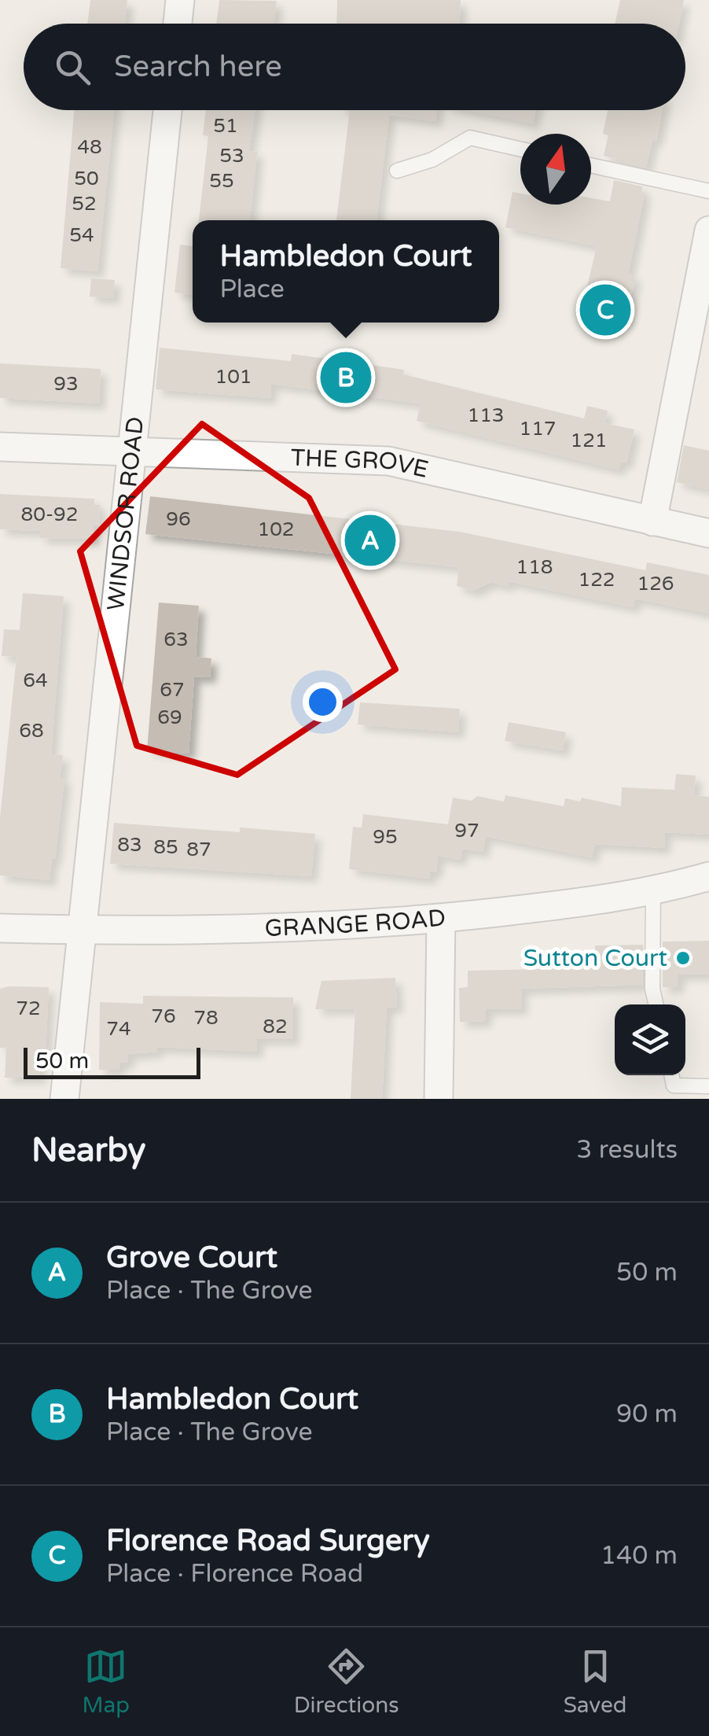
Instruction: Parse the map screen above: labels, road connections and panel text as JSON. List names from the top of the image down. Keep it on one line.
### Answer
{"streets":{"street":["THE GROVE","WINDSOR ROAD","GRANGE ROAD"]},"crossings":[["THE GROVE","WINDSOR ROAD"],["WINDSOR ROAD","GRANGE ROAD"]],"places":["Sutton Court"],"house_numbers":["51","48","53","50","55","52","54","101","93","113","117","121","80-92","96","102","118","122","126","63","64","67","69","68","97","95","83","85","87","72","76","78","82","74"],"scale_bar":"50 m","north":"top","page":{"search":"Search here","popup":["Hambledon Court","Place"],"pins":["C","B","A"],"scale":"50 m","heading":["Nearby","3 results"],"list":[{"mark":"A","name":"Grove Court","note":"Place · The Grove","value":"50 m"},{"mark":"B","name":"Hambledon Court","note":"Place · The Grove","value":"90 m"},{"mark":"C","name":"Florence Road Surgery","note":"Place · Florence Road","value":"140 m"}],"nav":["Map","Directions","Saved"]}}
